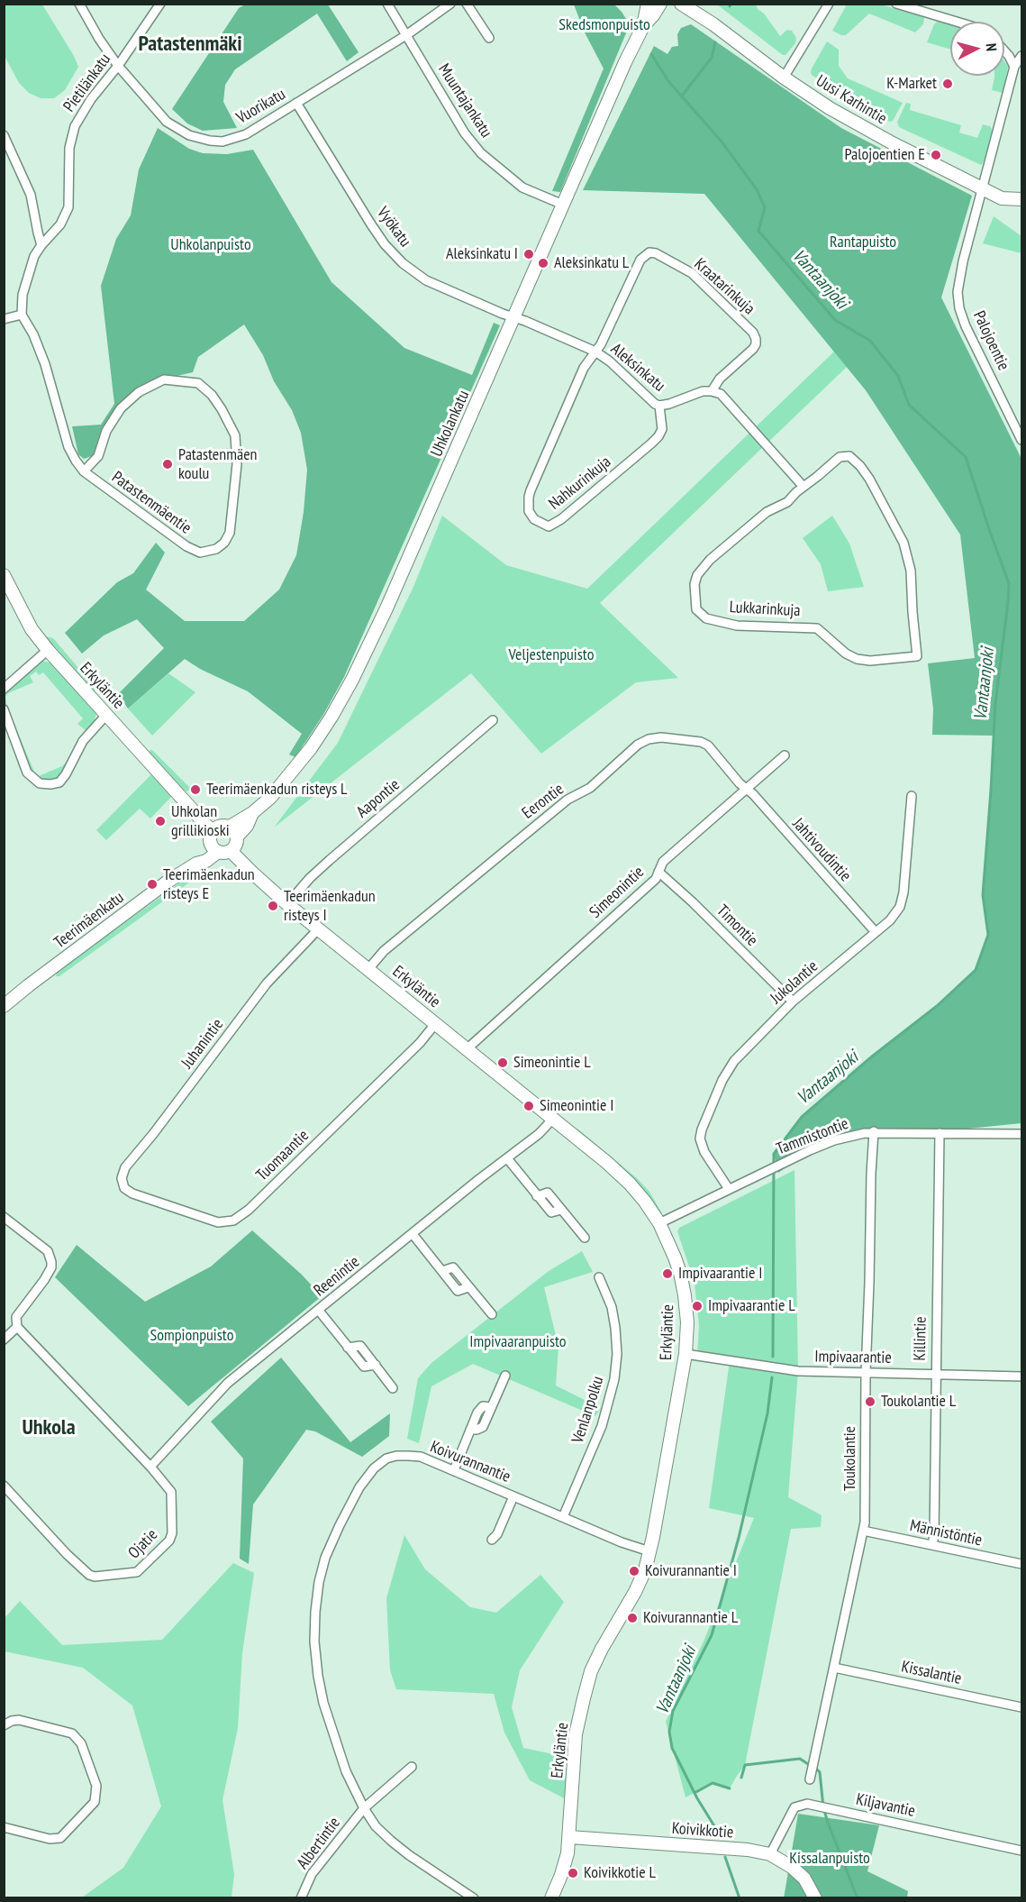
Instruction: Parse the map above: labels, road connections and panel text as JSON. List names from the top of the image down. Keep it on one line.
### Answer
{"streets":{"street":["Pietilänkatu","Uusi Karhintie","Muuntajankatu","Vuorikatu","Vyökatu","Kraatarinkuja","Palojoentie","Aleksinkatu","Uhkolankatu","Nahkurinkuja","Patastenmäentie","Lukkarinkuja","Erkyläntie","Aapontie","Eerontie","Jahtivoudintie","Simeonintie","Teerimäenkatu","Timontie","Jukolantie","Juhanintie","Tammistontie","Tuomaantie","Reenintie","Killintie","Impivaarantie","Venlanpolku","Toukolantie","Koivurannantie","Männistöntie","Ojatie","Kissalantie","Kiljavantie","Koivikkotie","Albertintie"]},"crossings":[["Pietilänkatu","Vuorikatu"],["Uusi Karhintie","Palojoentie"],["Muuntajankatu","Vuorikatu"],["Muuntajankatu","Uhkolankatu"],["Vuorikatu","Vyökatu"],["Vyökatu","Aleksinkatu"],["Vyökatu","Uhkolankatu"],["Kraatarinkuja","Aleksinkatu"],["Kraatarinkuja","Nahkurinkuja"],["Aleksinkatu","Uhkolankatu"],["Aleksinkatu","Nahkurinkuja"],["Uhkolankatu","Erkyläntie"],["Uhkolankatu","Teerimäenkatu"],["Erkyläntie","Aapontie"],["Erkyläntie","Eerontie"],["Erkyläntie","Simeonintie"],["Erkyläntie","Teerimäenkatu"],["Erkyläntie","Juhanintie"],["Erkyläntie","Tammistontie"],["Erkyläntie","Tuomaantie"],["Erkyläntie","Reenintie"],["Erkyläntie","Impivaarantie"],["Erkyläntie","Koivurannantie"],["Erkyläntie","Koivikkotie"],["Eerontie","Jahtivoudintie"],["Eerontie","Simeonintie"],["Jahtivoudintie","Simeonintie"],["Jahtivoudintie","Jukolantie"],["Simeonintie","Timontie"],["Timontie","Jukolantie"],["Jukolantie","Tammistontie"],["Juhanintie","Tuomaantie"],["Tammistontie","Killintie"],["Tammistontie","Toukolantie"],["Reenintie","Ojatie"],["Killintie","Impivaarantie"],["Killintie","Männistöntie"],["Impivaarantie","Toukolantie"],["Venlanpolku","Koivurannantie"],["Toukolantie","Männistöntie"],["Toukolantie","Kissalantie"],["Koivurannantie","Albertintie"],["Kiljavantie","Koivikkotie"]],"districts":["Patastenmäki","Uhkola"],"water":["Vantaanjoki"],"parks":["Skedsmonpuisto","Rantapuisto","Uhkolanpuisto","Veljestenpuisto","Sompionpuisto","Impivaaranpuisto","Kissalanpuisto"],"places":["K-Market","Palojoentien E","Aleksinkatu I","Aleksinkatu L","Patastenmäen koulu","Teerimäenkadun risteys L","Uhkolan grillikioski","Teerimäenkadun risteys E","Teerimäenkadun risteys I","Simeonintie L","Simeonintie I","Impivaarantie I","Impivaarantie L","Toukolantie L","Koivurannantie I","Koivurannantie L","Koivikkotie L"],"north":"right"}
